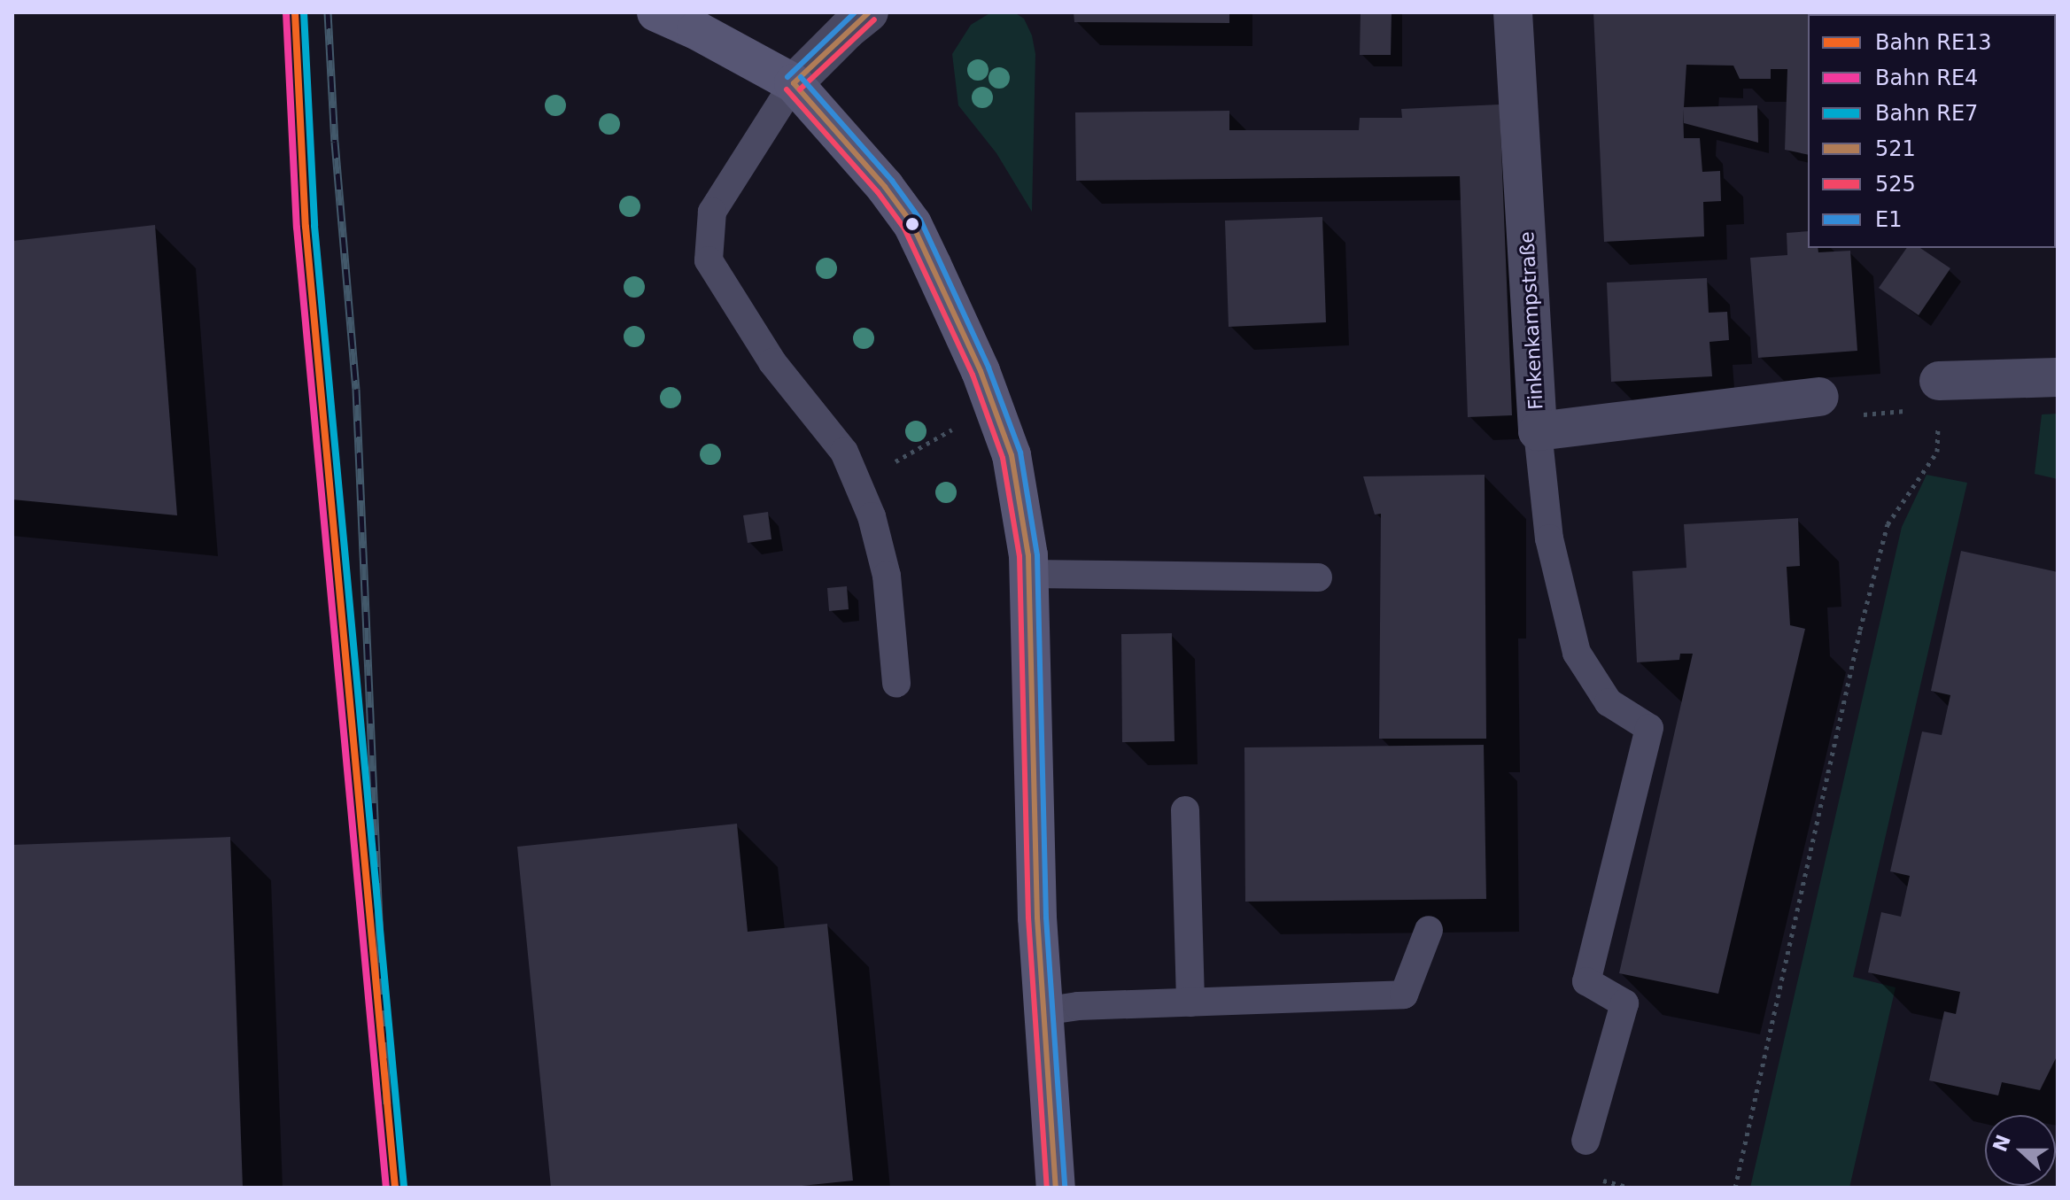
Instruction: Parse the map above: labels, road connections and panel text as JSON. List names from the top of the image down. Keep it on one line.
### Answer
{"streets":{"street":["Finkenkampstraße"]},"lines":["rail line RE13","rail line RE4","rail line RE7","transit line 521","transit line E1","transit line 525"],"legend":["Bahn RE13","Bahn RE4","Bahn RE7","521","525","E1"],"north":"left"}
